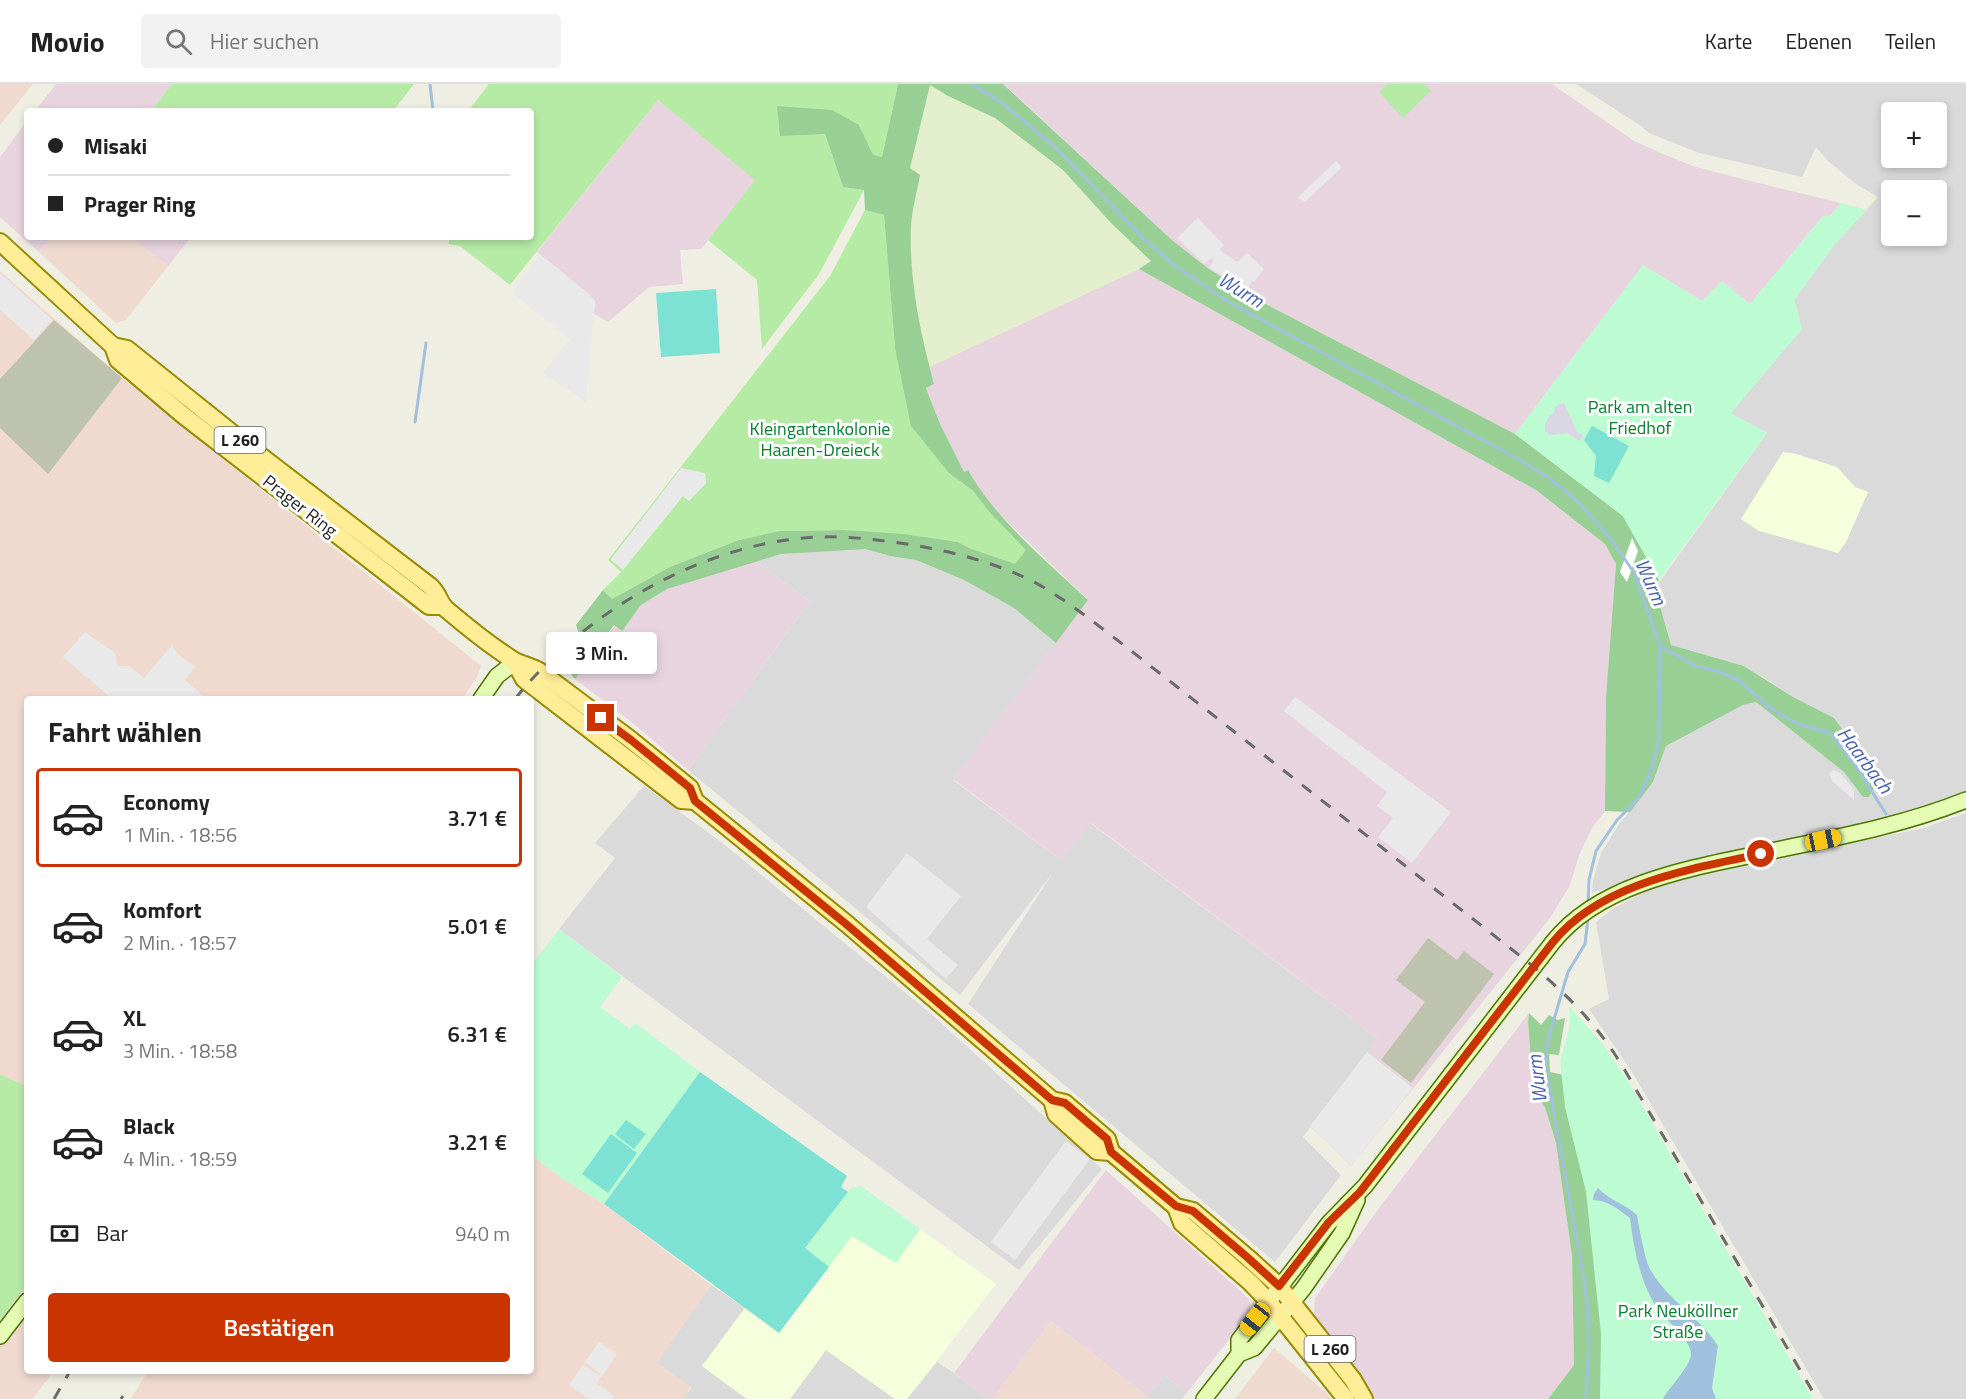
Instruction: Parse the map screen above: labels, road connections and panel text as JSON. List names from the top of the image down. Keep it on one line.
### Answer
{"streets":{"main road":["L 260","Prager Ring"]},"crossings":[["L 260","Prager Ring"]],"water":["Wurm","Haarbach"],"parks":["Park am alten Friedhof","Kleingartenkolonie Haaren-Dreieck","Park Neuköllner Straße"],"page":{"header":"Movio","search":"Hier suchen","nav":["Karte","Ebenen","Teilen"],"map_buttons":["+","−"],"banner":["Misaki","Prager Ring"],"bubble":"3 Min.","heading":"Fahrt wählen","list":[{"name":"Economy","note":"1 Min. · 18:56","value":"3.71 €"},{"name":"Komfort","note":"2 Min. · 18:57","value":"5.01 €"},{"name":"XL","note":"3 Min. · 18:58","value":"6.31 €"},{"name":"Black","note":"4 Min. · 18:59","value":"3.21 €"}],"pay":["Bar","940 m"],"buttons":"Bestätigen"}}
